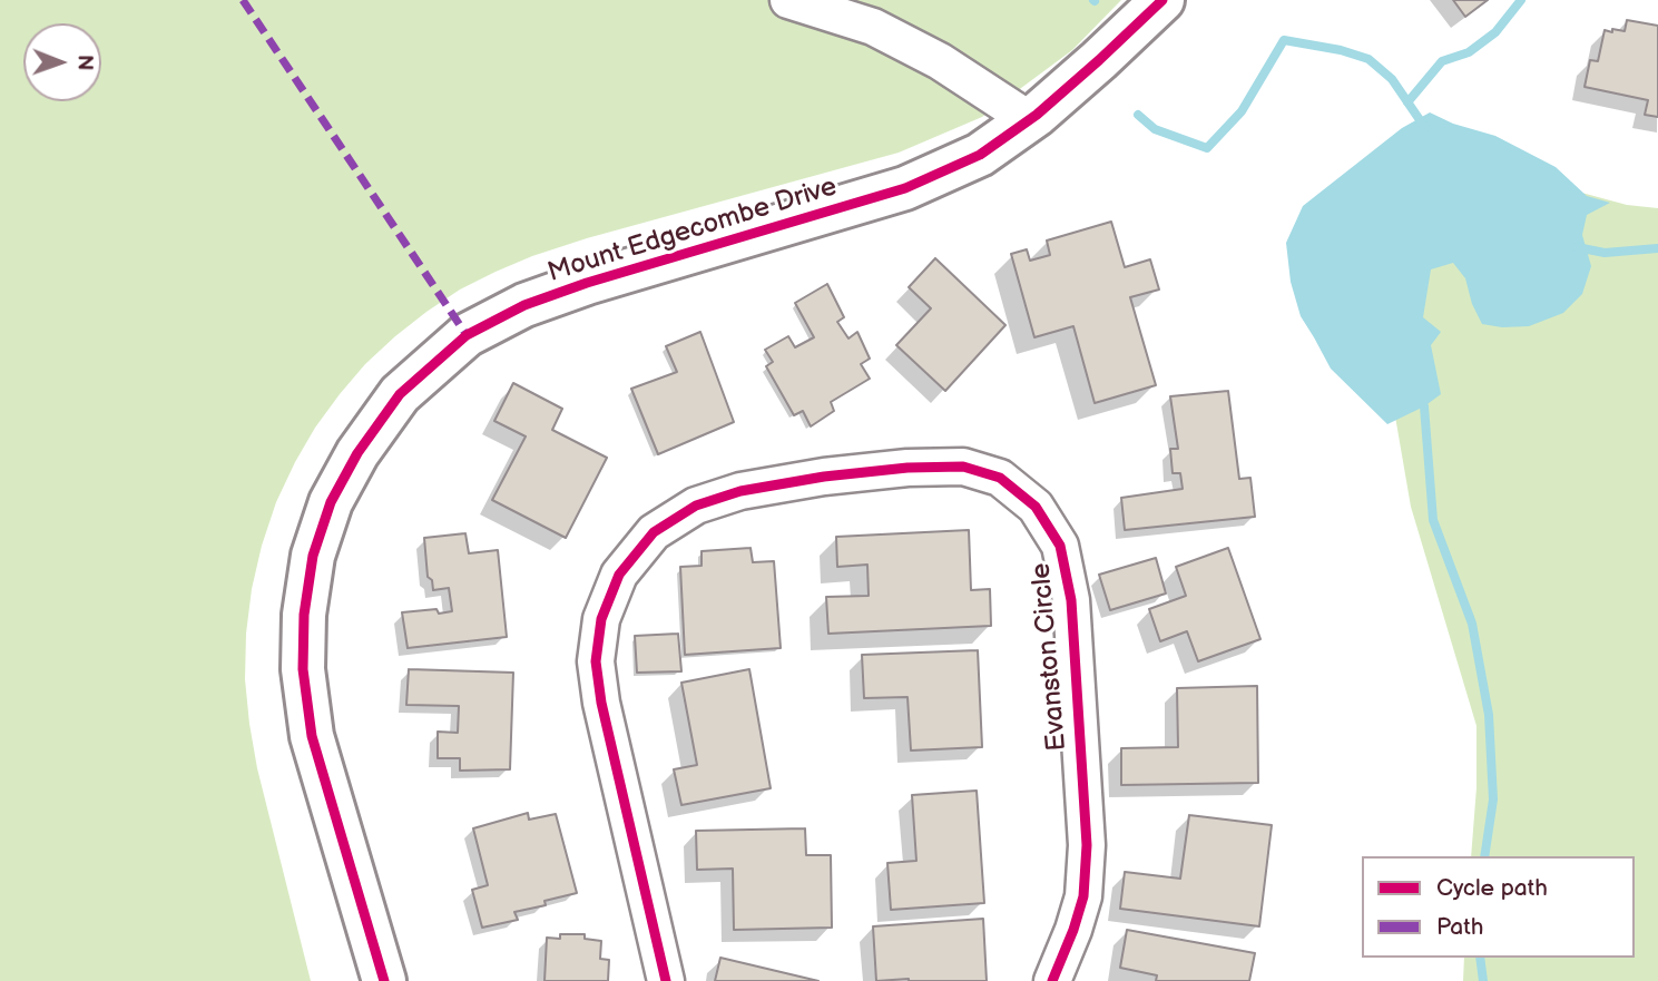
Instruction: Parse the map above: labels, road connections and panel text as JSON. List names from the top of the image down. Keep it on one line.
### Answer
{"streets":{"street":["Mount Edgecombe Drive","Evanston Circle"]},"legend":["Cycle path","Path"],"north":"right"}
